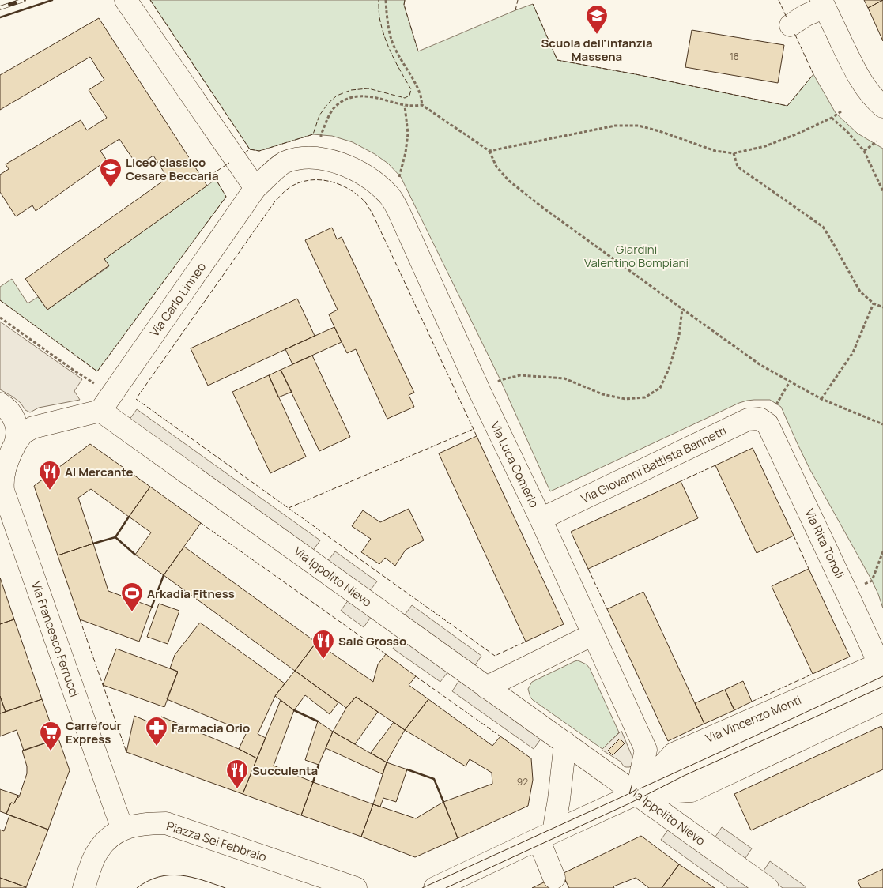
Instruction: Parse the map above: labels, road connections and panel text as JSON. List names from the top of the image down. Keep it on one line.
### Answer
{"streets":{"street":["Via Carlo Linneo","Via Luca Comerio","Via Giovanni Battista Barinetti","Via Rita Tonoli","Via Ippolito Nievo","Via Francesco Ferrucci","Via Vincenzo Monti","Piazza Sei Febbraio"]},"crossings":[["Via Carlo Linneo","Via Luca Comerio"],["Via Carlo Linneo","Via Ippolito Nievo"],["Via Carlo Linneo","Via Francesco Ferrucci"],["Via Luca Comerio","Via Giovanni Battista Barinetti"],["Via Luca Comerio","Via Ippolito Nievo"],["Via Luca Comerio","Via Vincenzo Monti"],["Via Giovanni Battista Barinetti","Via Rita Tonoli"],["Via Rita Tonoli","Via Vincenzo Monti"],["Via Ippolito Nievo","Via Francesco Ferrucci"],["Via Ippolito Nievo","Via Vincenzo Monti"],["Via Francesco Ferrucci","Piazza Sei Febbraio"]],"parks":["Giardini Valentino Bompiani"],"places":{"school or university":["Scuola dell'infanzia Massena","Liceo classico Cesare Beccaria"],"restaurant":["Al Mercante","Sale Grosso","Succulenta"],"sports":["Arkadia Fitness"],"pharmacy":["Farmacia Orio"],"supermarket":["Carrefour Express"]},"house_numbers":["18","92"]}
